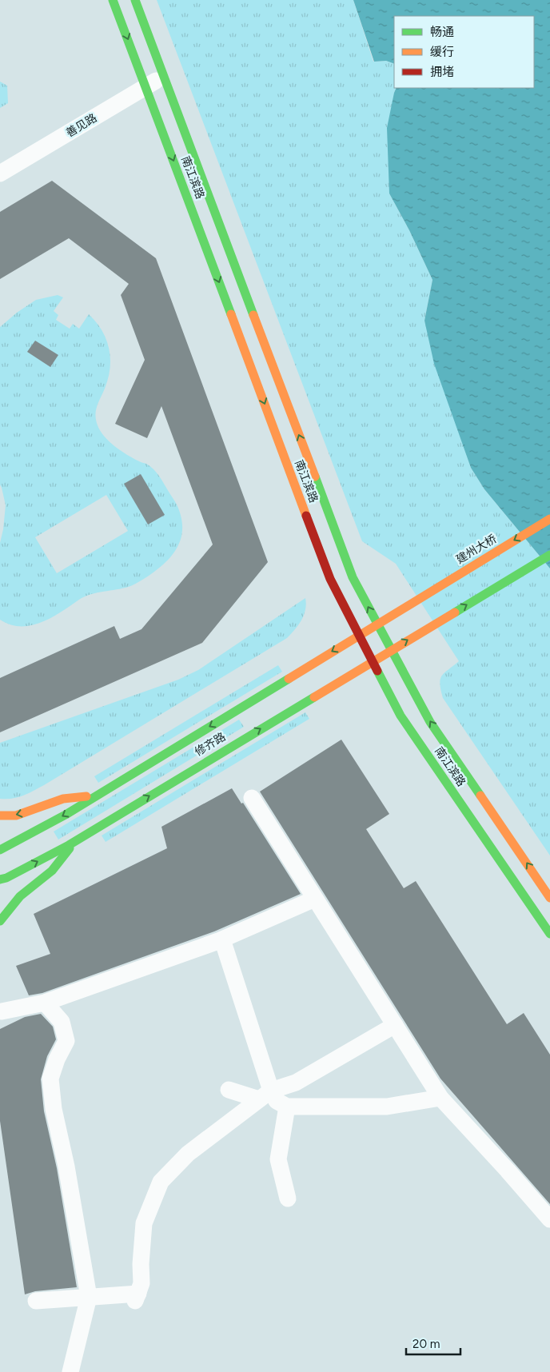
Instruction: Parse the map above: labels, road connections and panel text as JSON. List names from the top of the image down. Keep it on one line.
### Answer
{"streets":{"main road":["南江滨路","建州大桥","修齐路"],"street":["善见路"]},"crossings":[["善见路","南江滨路"],["南江滨路","修齐路"],["建州大桥","修齐路"]],"one_way":["建州大桥"],"legend":["畅通","缓行","拥堵"],"scale_bar":"20 m"}
